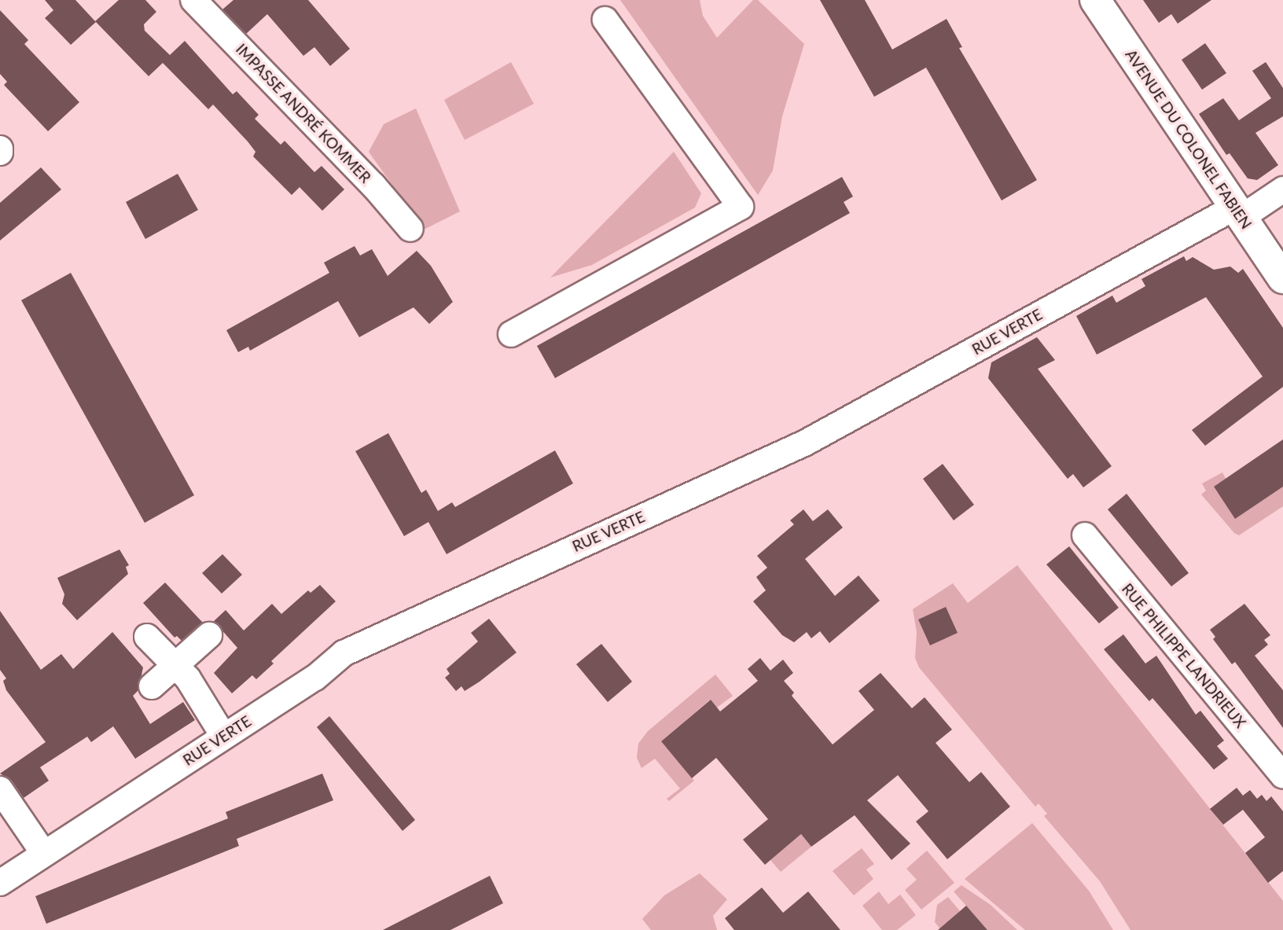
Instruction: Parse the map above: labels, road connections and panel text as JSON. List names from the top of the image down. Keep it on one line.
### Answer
{"streets":{"street":["IMPASSE ANDRÉ KOMMER","AVENUE DU COLONEL FABIEN","RUE VERTE","RUE PHILIPPE LANDRIEUX"]},"crossings":[["AVENUE DU COLONEL FABIEN","RUE VERTE"]]}
